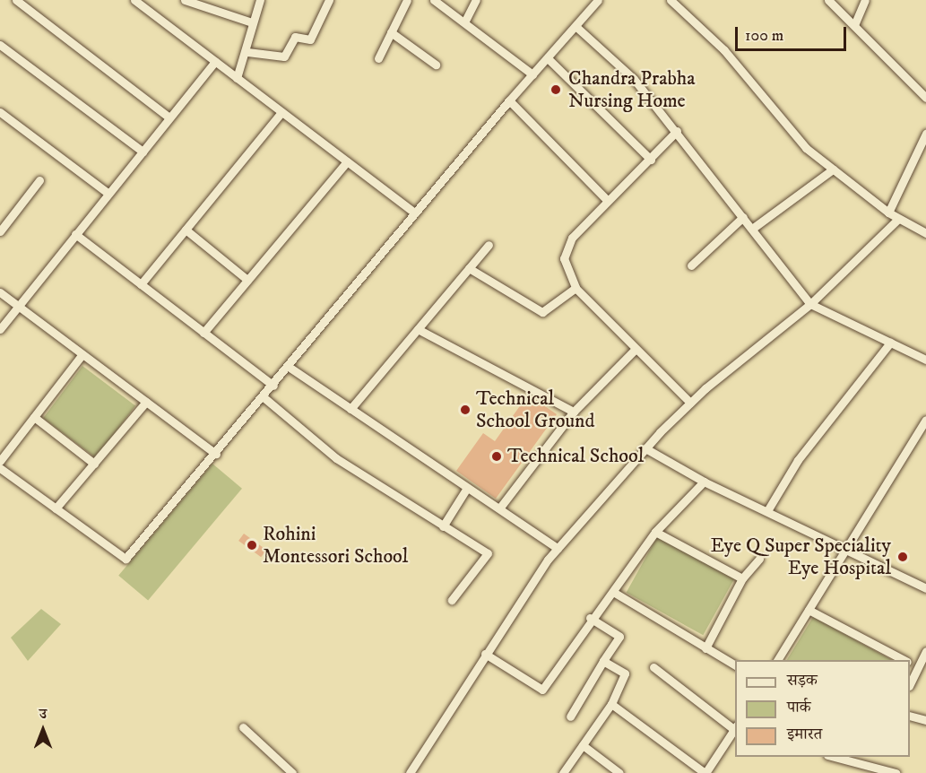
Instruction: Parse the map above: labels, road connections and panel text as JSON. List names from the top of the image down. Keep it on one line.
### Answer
{"places":["Chandra Prabha Nursing Home","Technical School Ground","Technical School","Rohini Montessori School","Eye Q Super Speciality Eye Hospital"],"legend":["सड़क","पार्क","इमारत"],"scale_bar":"100 m","north":"top"}
